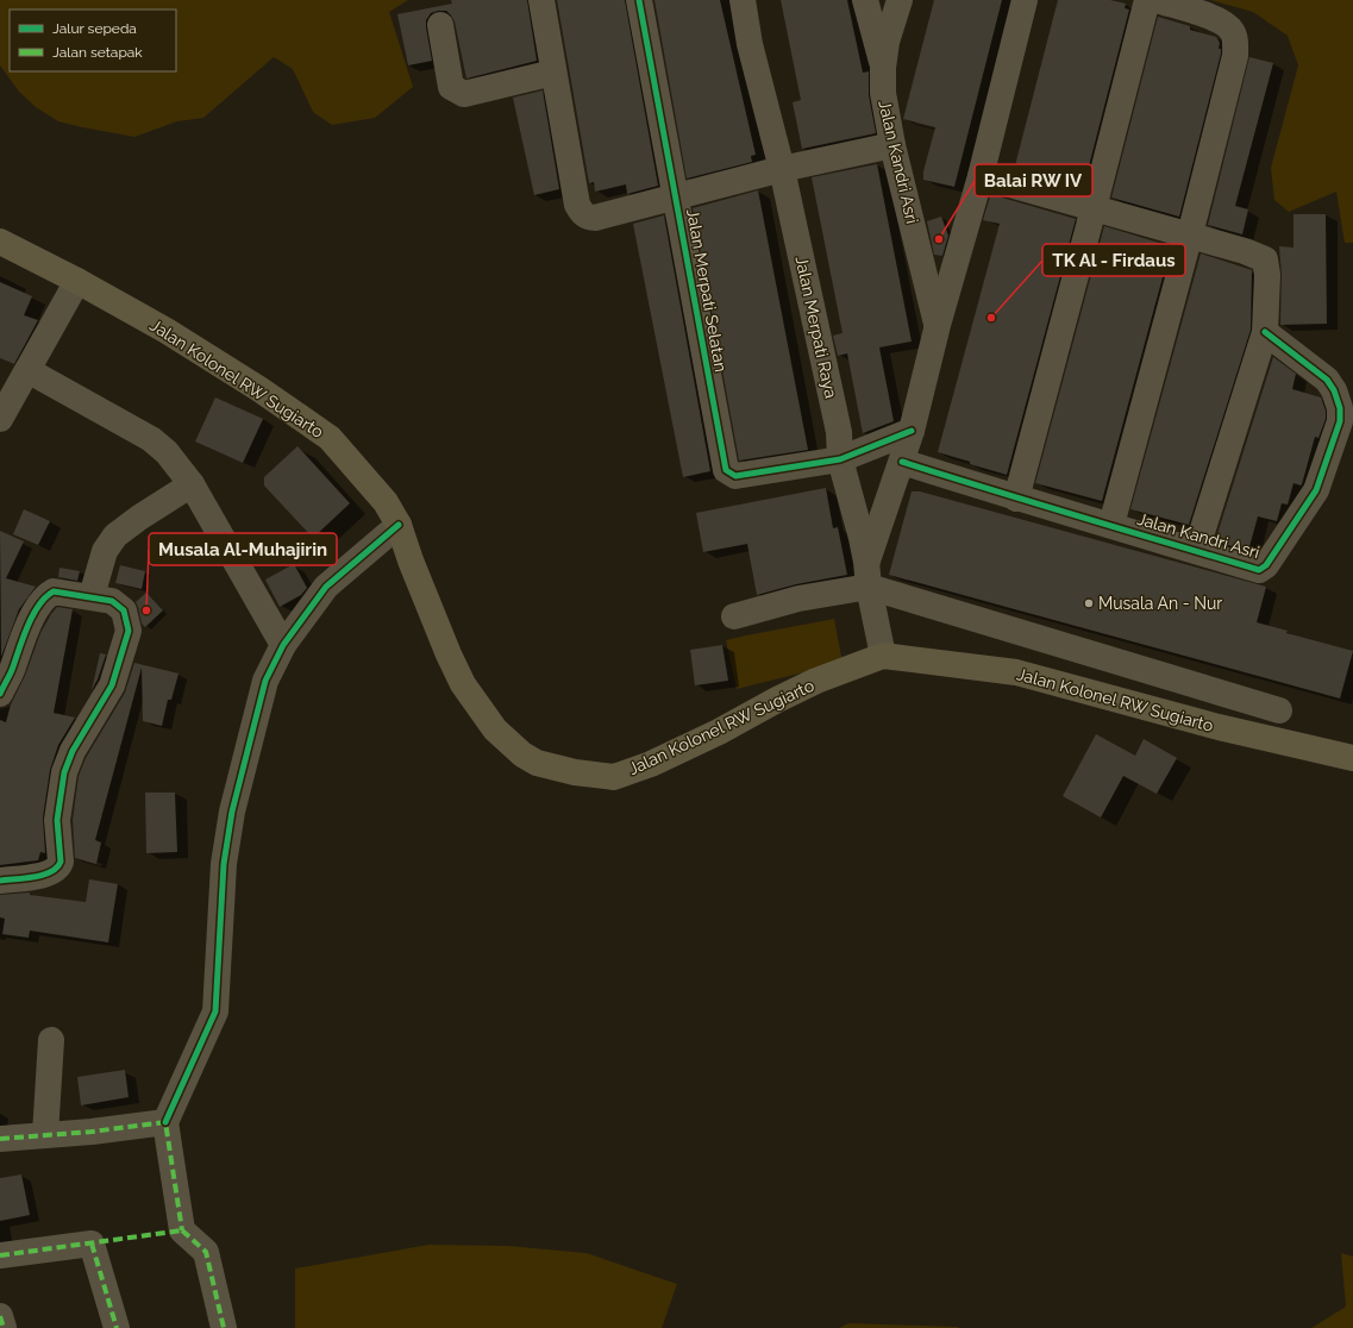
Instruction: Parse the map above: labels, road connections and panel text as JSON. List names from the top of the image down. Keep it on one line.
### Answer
{"streets":{"main road":["Jalan Kolonel RW Sugiarto"],"street":["Jalan Kandri Asri","Jalan Merpati Selatan","Jalan Merpati Raya"]},"crossings":[["Jalan Kandri Asri","Jalan Merpati Selatan"],["Jalan Kandri Asri","Jalan Merpati Raya"],["Jalan Merpati Selatan","Jalan Merpati Raya"],["Jalan Merpati Raya","Jalan Kolonel RW Sugiarto"]],"places":["Balai RW IV","TK Al - Firdaus","Musala An - Nur","Musala Al-Muhajirin"],"legend":["Jalur sepeda","Jalan setapak"]}
